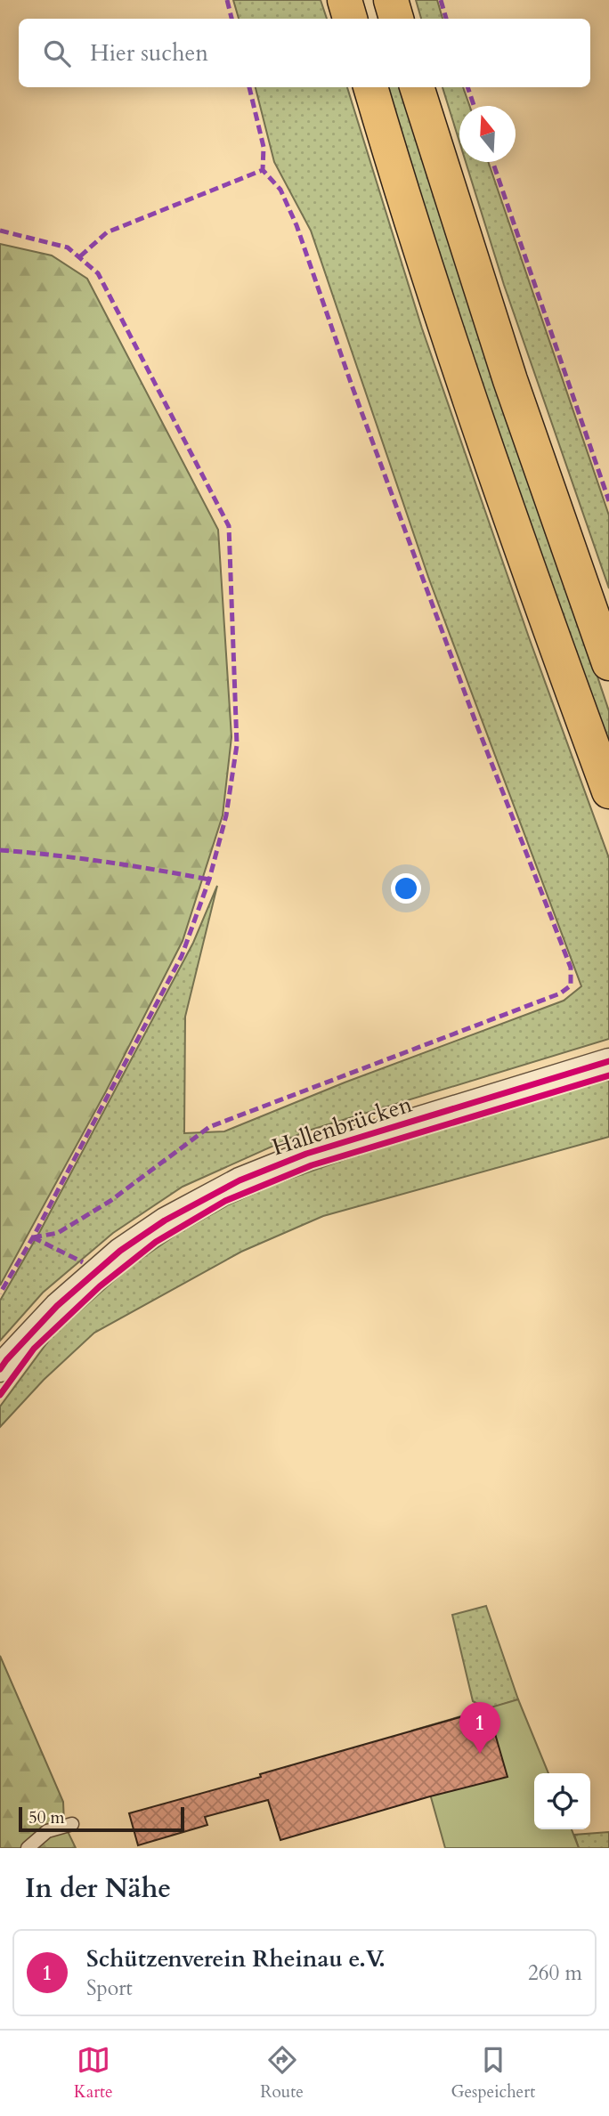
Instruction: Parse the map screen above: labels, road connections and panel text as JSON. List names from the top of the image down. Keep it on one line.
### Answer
{"streets":{"street":["Hallenbrücken"]},"scale_bar":"50 m","north":"top","page":{"search":"Hier suchen","pins":"1","scale":"50 m","heading":"In der Nähe","list":[{"mark":"1","name":"Schützenverein Rheinau e.V.","note":"Sport","value":"260 m"}],"nav":["Karte","Route","Gespeichert"]}}
